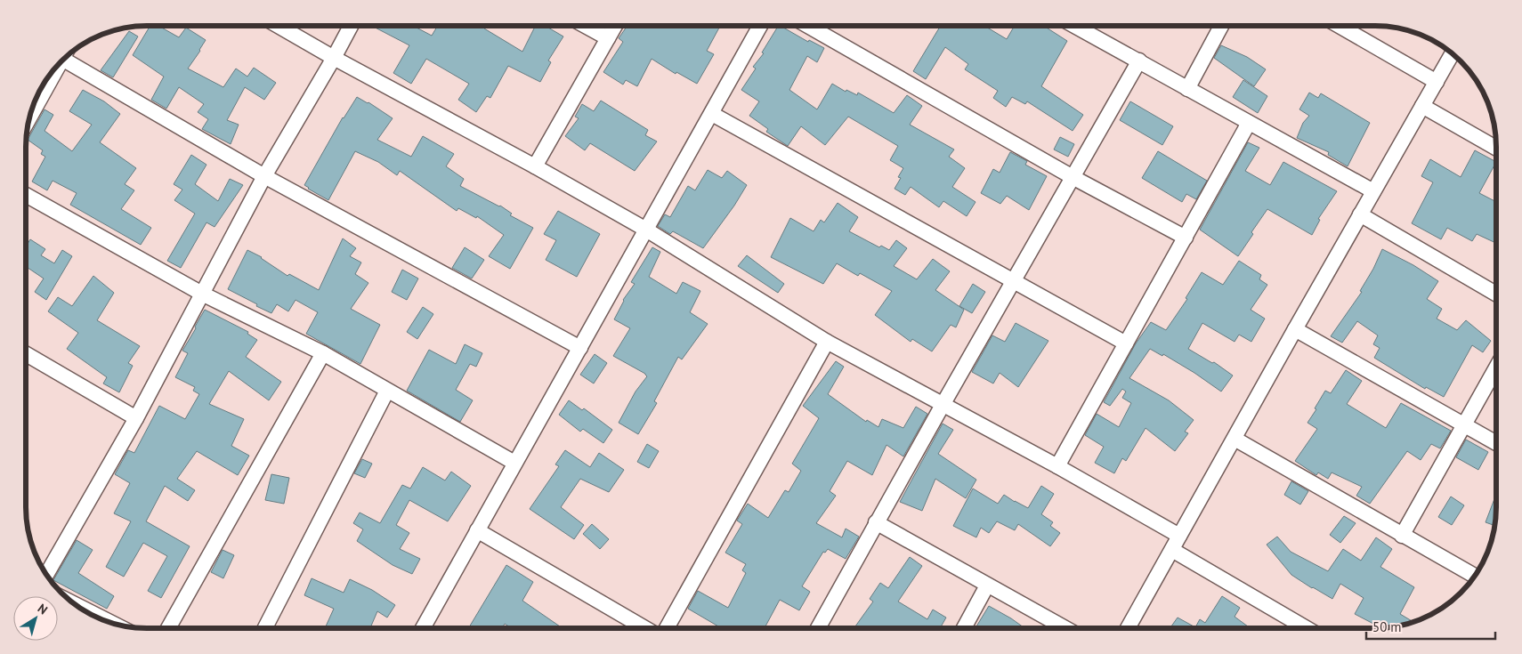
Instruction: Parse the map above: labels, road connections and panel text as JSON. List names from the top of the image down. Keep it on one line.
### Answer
{"scale_bar":"50 m","north":"top right"}
